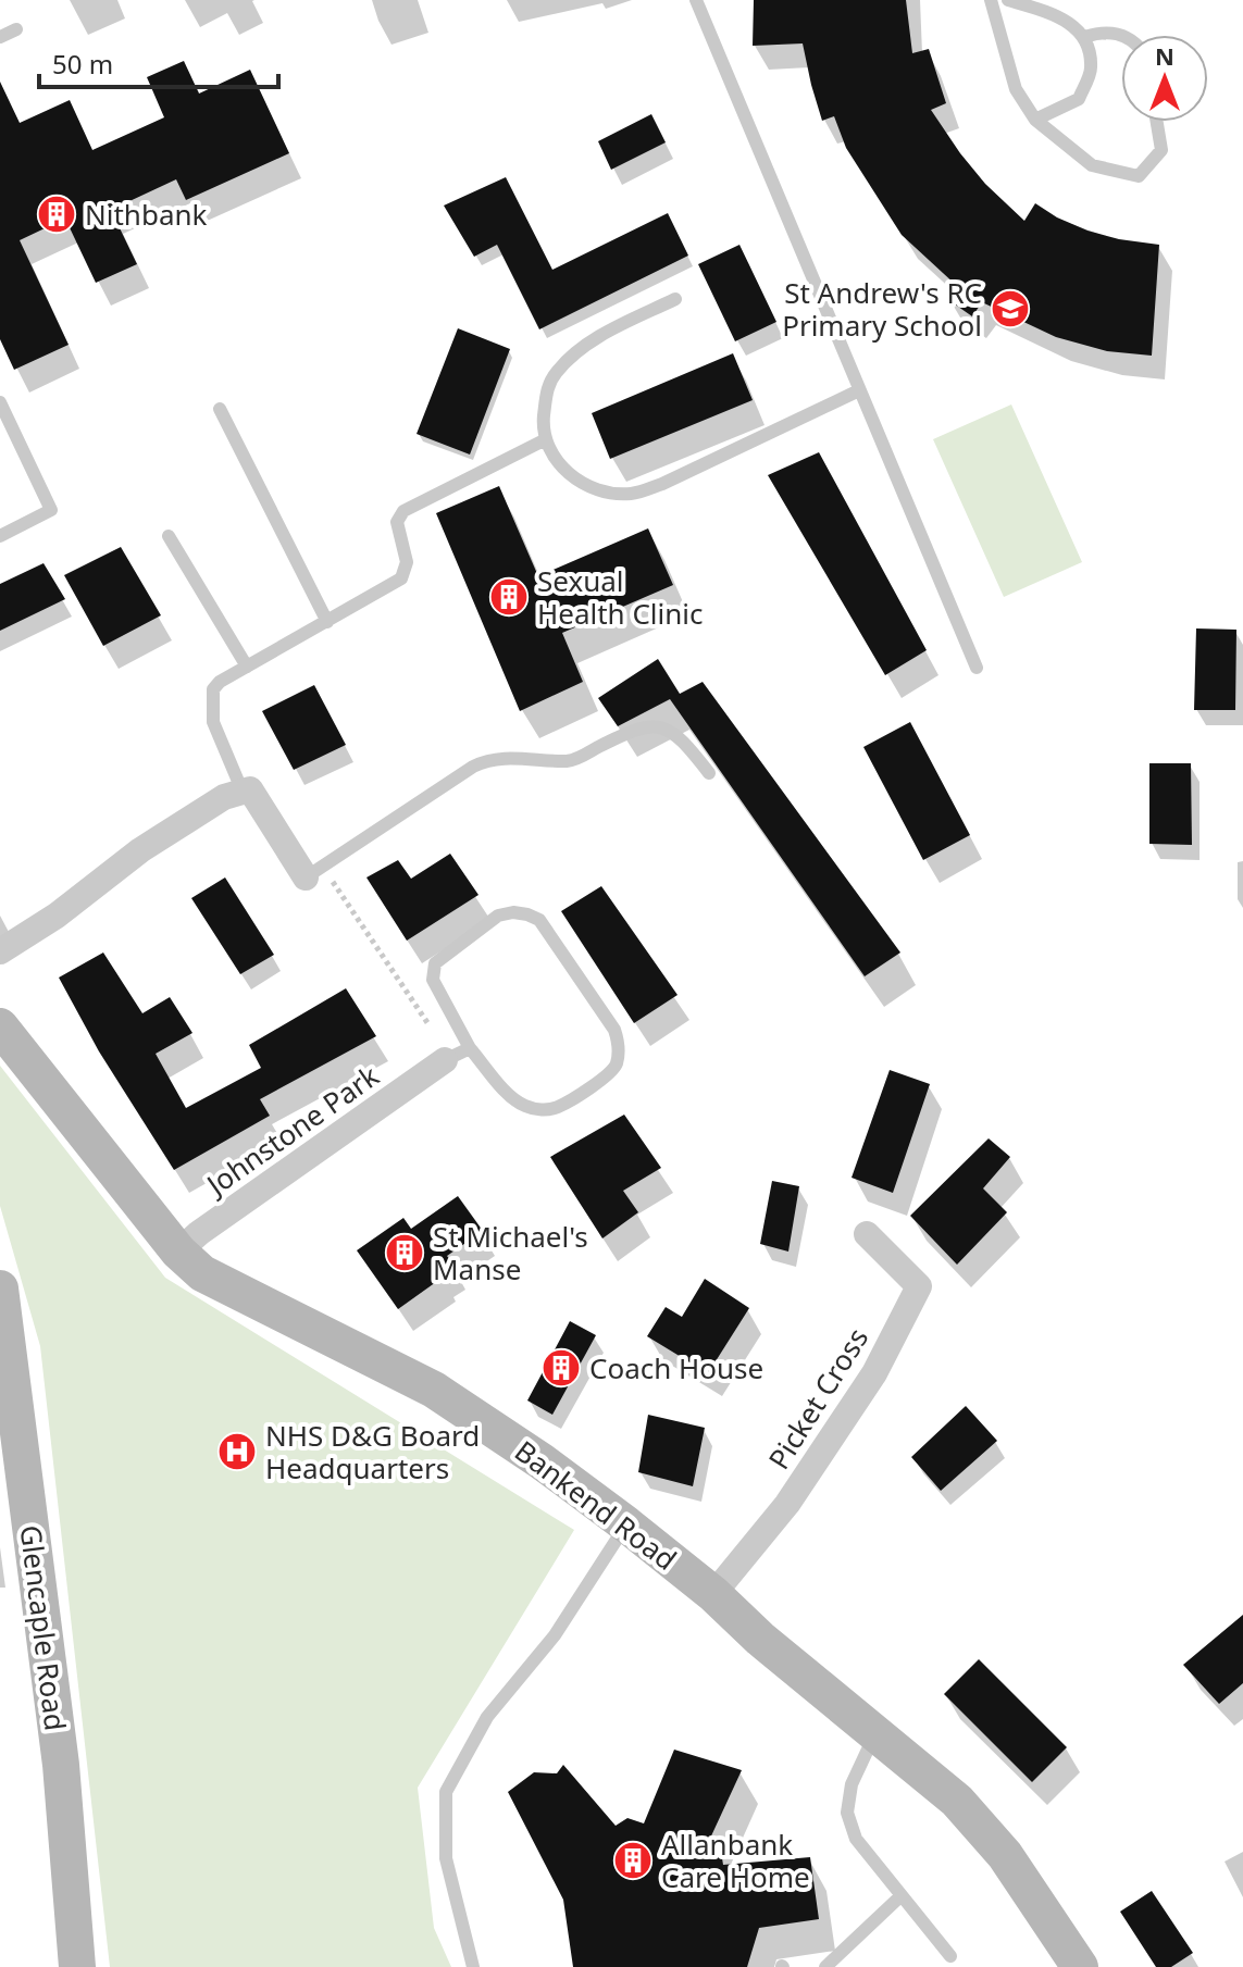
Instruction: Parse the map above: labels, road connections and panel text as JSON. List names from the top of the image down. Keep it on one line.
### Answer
{"streets":{"street":["Johnstone Park","Picket Cross","Bankend Road","Glencaple Road"]},"crossings":[["Johnstone Park","Bankend Road"],["Picket Cross","Bankend Road"]],"places":{"building":["Nithbank","Sexual Health Clinic","St Michael's Manse","Coach House","Allanbank Care Home"],"school or university":["St Andrew's RC Primary School"],"hospital":["NHS D&G Board Headquarters"]},"scale_bar":"50 m","north":"top"}
